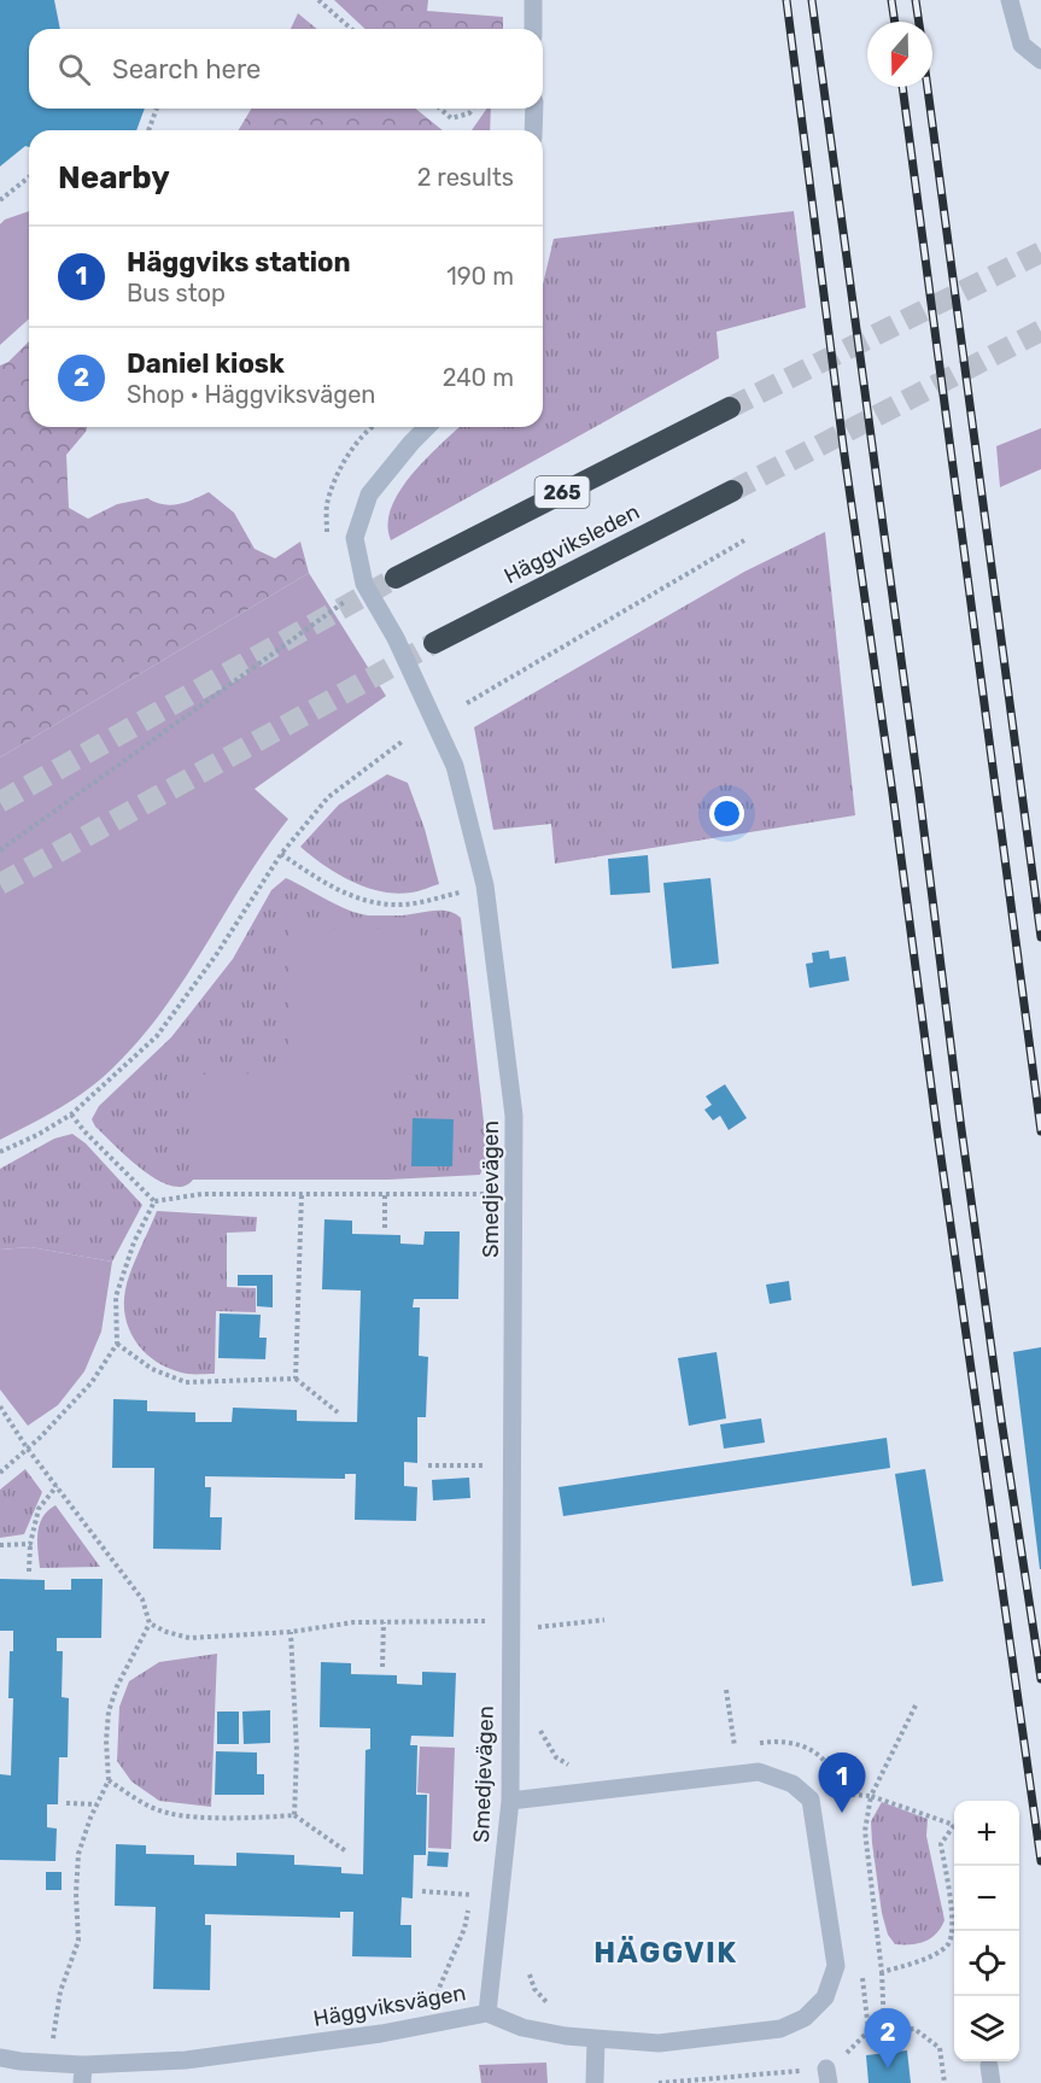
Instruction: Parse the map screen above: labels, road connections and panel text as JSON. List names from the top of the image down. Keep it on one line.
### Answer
{"streets":{"highway":["265","Häggviksleden"],"street":["Smedjevägen","Häggviksvägen"]},"crossings":[["Smedjevägen","Häggviksvägen"]],"districts":["HÄGGVIK"],"north":"bottom","page":{"search":"Search here","heading":["Nearby","2 results"],"list":[{"mark":"1","name":"Häggviks station","note":"Bus stop","value":"190 m"},{"mark":"2","name":"Daniel kiosk","note":"Shop · Häggviksvägen","value":"240 m"}],"pins":["1","2"],"map_buttons":["+","−"]}}
